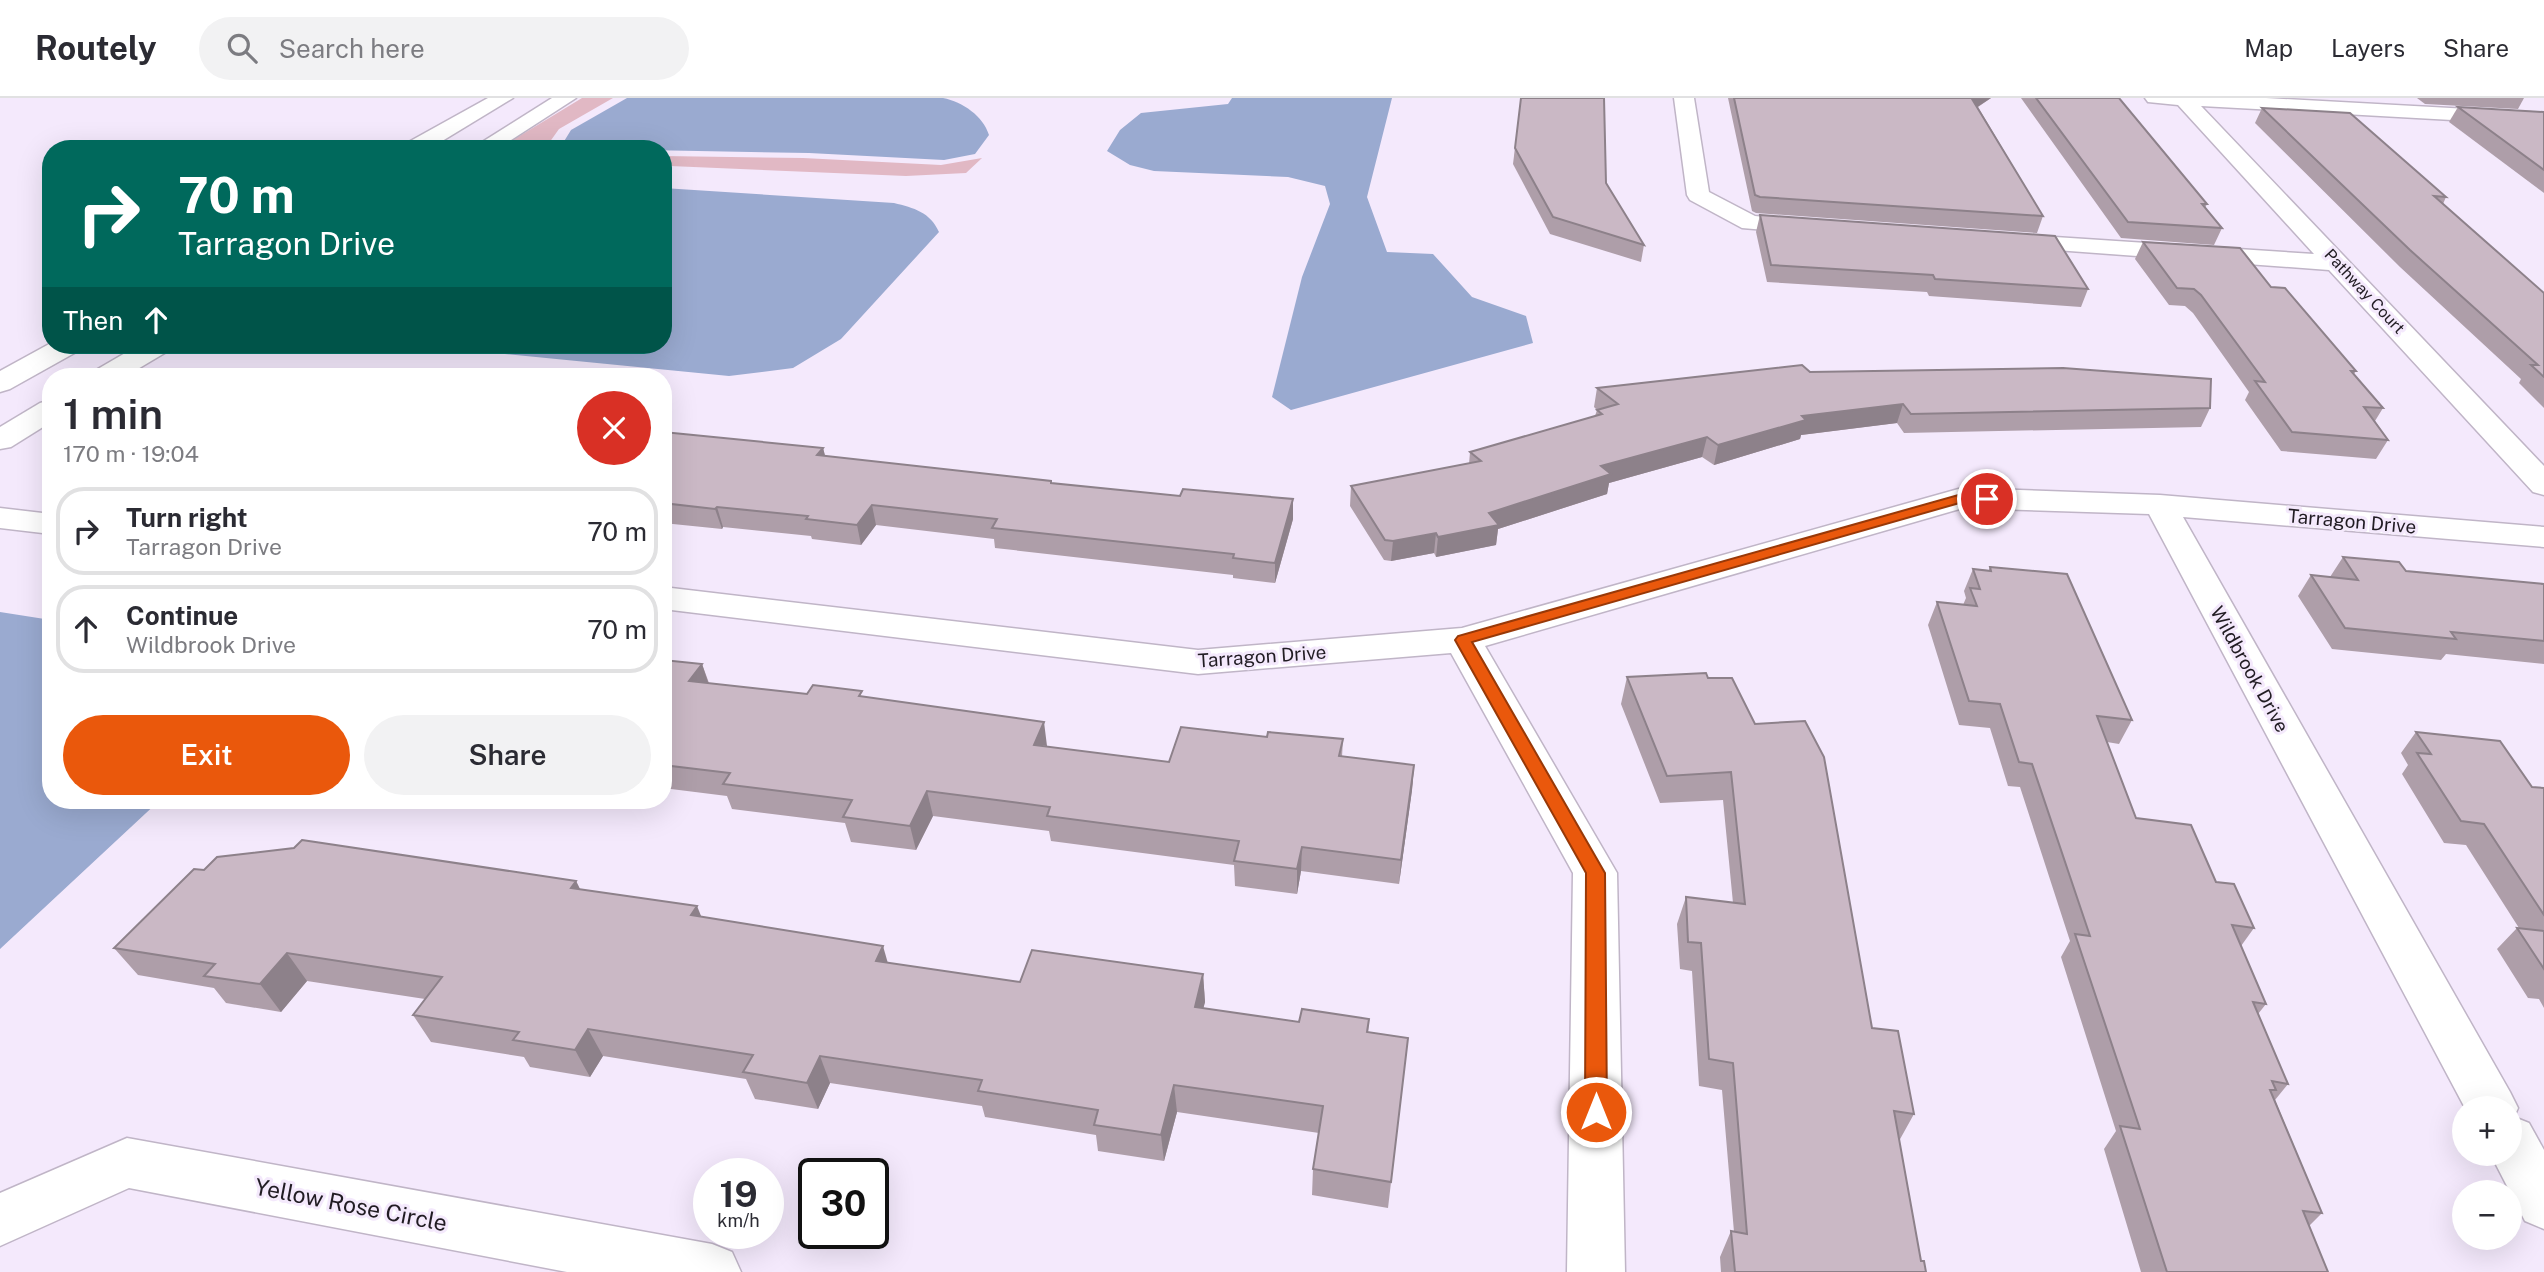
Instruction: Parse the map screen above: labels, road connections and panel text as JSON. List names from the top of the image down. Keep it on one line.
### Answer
{"streets":{"street":["Pathway Court","Tarragon Drive","Wildbrook Drive","Yellow Rose Circle"]},"crossings":[["Tarragon Drive","Wildbrook Drive"]],"page":{"header":"Routely","search":"Search here","nav":["Map","Layers","Share"],"turn":["70 m","Tarragon Drive"],"then":"Then","heading":["1 min","170 m · 19:04"],"list":[{"name":"Turn right","note":"Tarragon Drive","value":"70 m"},{"name":"Continue","note":"Wildbrook Drive","value":"70 m"}],"buttons":["Exit","Share"],"map_buttons":["+","−"],"speed":"19 km/h","limit":"30"}}
